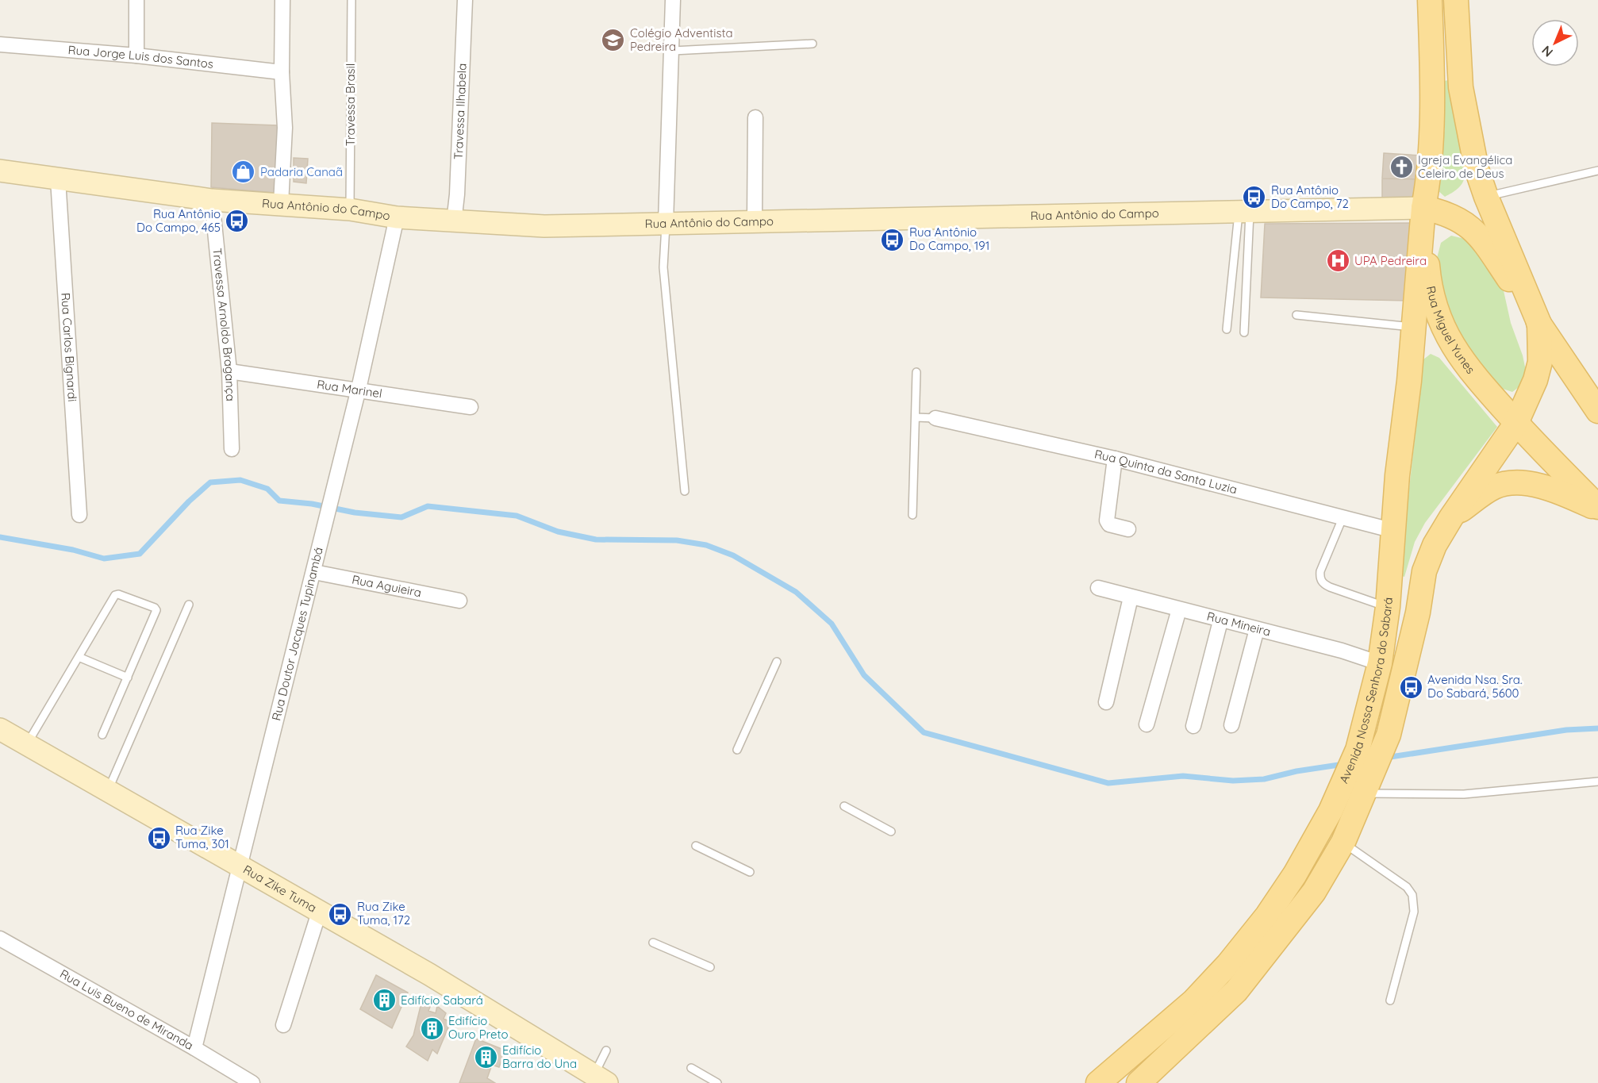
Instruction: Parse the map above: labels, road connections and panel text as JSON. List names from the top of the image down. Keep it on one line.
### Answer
{"streets":{"main road":["Rua Miguel Yunes","Avenida Nossa Senhora do Sabará"],"street":["Rua Jorge Luis dos Santos","Travessa Ilhabela","Rua Antônio do Campo","Travessa Arnoldo Bragança","Rua Carlos Bignardi","Rua Marinel","Rua Quinta da Santa Luzia","Rua Aguieira","Rua Mineira","Rua Doutor Jacques Tupinambá","Rua Zike Tuma","Rua Luis Bueno de Miranda"],"lane":["Travessa Brasil"]},"crossings":[["Travessa Brasil","Rua Antônio do Campo"],["Travessa Ilhabela","Rua Antônio do Campo"],["Rua Antônio do Campo","Travessa Arnoldo Bragança"],["Rua Antônio do Campo","Rua Miguel Yunes"],["Rua Antônio do Campo","Rua Carlos Bignardi"],["Rua Antônio do Campo","Rua Doutor Jacques Tupinambá"],["Rua Antônio do Campo","Avenida Nossa Senhora do Sabará"],["Travessa Arnoldo Bragança","Rua Marinel"],["Rua Miguel Yunes","Avenida Nossa Senhora do Sabará"],["Rua Marinel","Rua Doutor Jacques Tupinambá"],["Rua Quinta da Santa Luzia","Avenida Nossa Senhora do Sabará"],["Rua Aguieira","Rua Doutor Jacques Tupinambá"],["Rua Mineira","Avenida Nossa Senhora do Sabará"],["Rua Doutor Jacques Tupinambá","Rua Zike Tuma"],["Rua Doutor Jacques Tupinambá","Rua Luis Bueno de Miranda"]],"places":{"school or university":["Colégio Adventista Pedreira"],"church":["Igreja Evangélica Celeiro de Deus"],"shop":["Padaria Canaã"],"bus stop":["Rua Antônio Do Campo, 72","Rua Antônio Do Campo, 465","Rua Antônio Do Campo, 191","Avenida Nsa. Sra. Do Sabará, 5600","Rua Zike Tuma, 301","Rua Zike Tuma, 172"],"hospital":["UPA Pedreira"],"building":["Edifício Sabará","Edifício Ouro Preto","Edifício Barra do Una"]},"north":"bottom left"}
